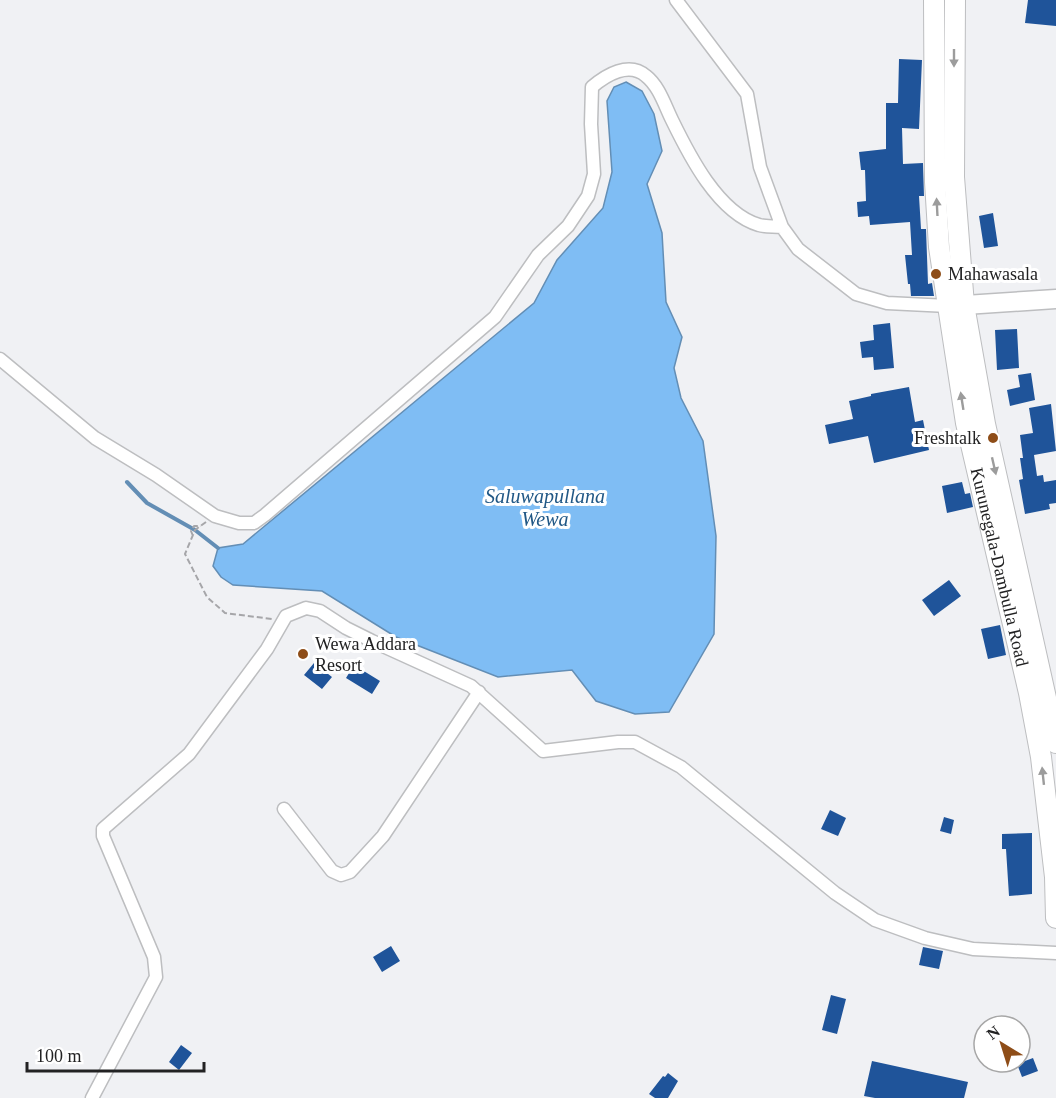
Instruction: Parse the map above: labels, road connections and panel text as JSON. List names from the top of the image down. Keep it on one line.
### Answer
{"streets":{"highway":["Kurunegala-Dambulla Road"]},"water":["Saluwapullana Wewa"],"places":["Mahawasala","Freshtalk","Wewa Addara Resort"],"scale_bar":"100 m","north":"top left"}
